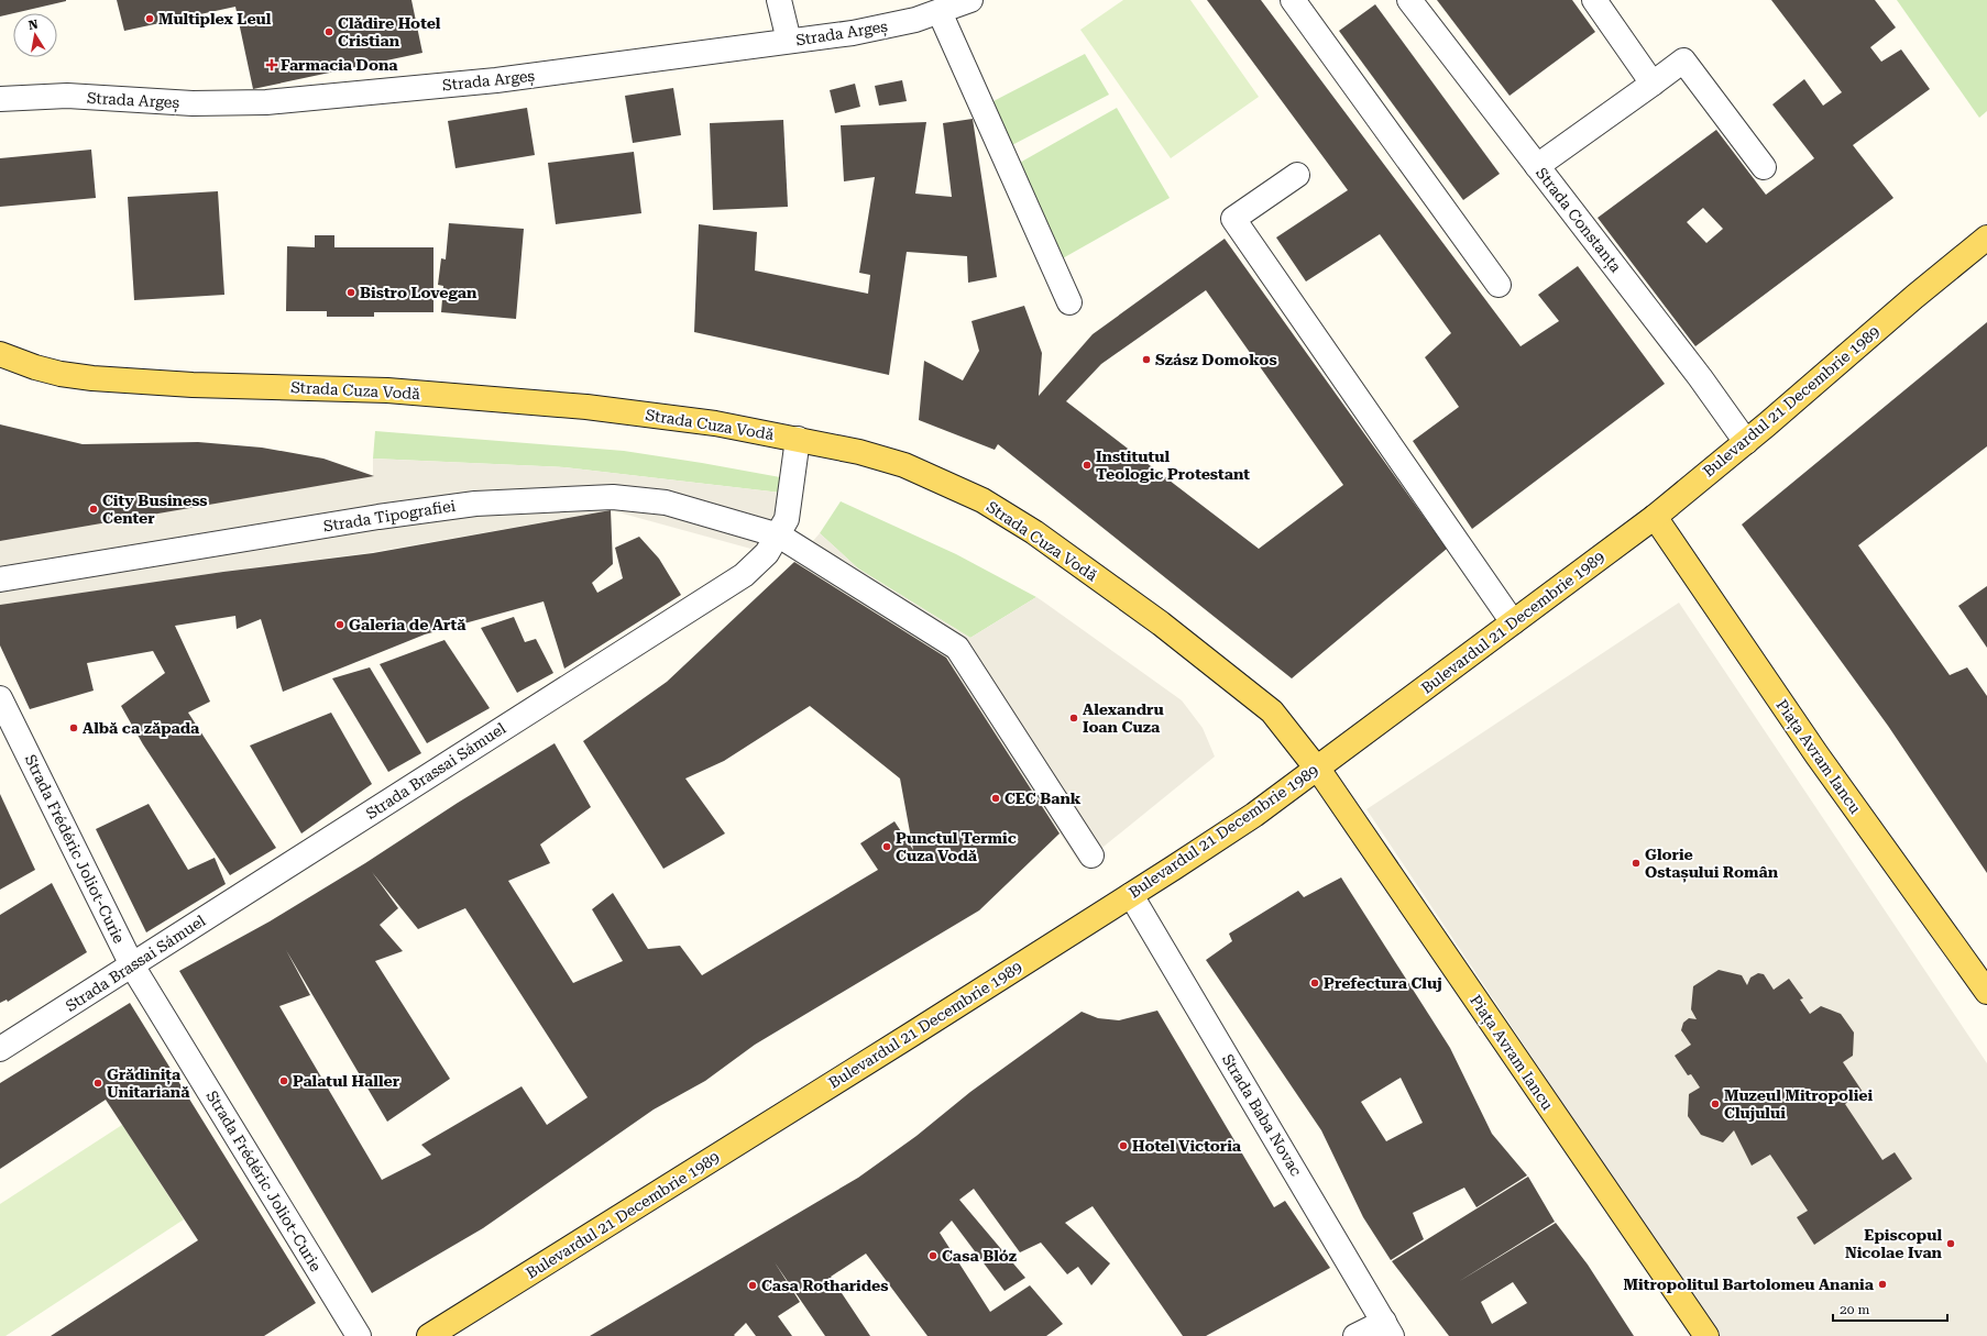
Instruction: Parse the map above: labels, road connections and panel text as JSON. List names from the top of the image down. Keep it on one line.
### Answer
{"streets":{"main road":["Strada Cuza Vodă","Bulevardul 21 Decembrie 1989","Piața Avram Iancu"],"street":["Strada Argeș","Strada Constanța","Strada Tipografiei","Strada Brassai Sámuel","Strada Frédéric Joliot-Curie","Strada Baba Novac"]},"crossings":[["Strada Constanța","Bulevardul 21 Decembrie 1989"],["Strada Cuza Vodă","Bulevardul 21 Decembrie 1989"],["Strada Cuza Vodă","Piața Avram Iancu"],["Strada Cuza Vodă","Strada Brassai Sámuel"],["Bulevardul 21 Decembrie 1989","Piața Avram Iancu"],["Bulevardul 21 Decembrie 1989","Strada Baba Novac"],["Strada Tipografiei","Strada Brassai Sámuel"],["Strada Brassai Sámuel","Strada Frédéric Joliot-Curie"]],"places":{"other":["Multiplex Leul","Clădire Hotel Cristian","Bistro Lovegan","Szász Domokos","Institutul Teologic Protestant","City Business Center","Galeria de Artă","Alexandru Ioan Cuza","Albă ca zăpada","CEC Bank","Punctul Termic Cuza Vodă","Glorie Ostașului Român","Prefectura Cluj","Palatul Haller","Grădinița Unitariană","Muzeul Mitropoliei Clujului","Hotel Victoria","Episcopul Nicolae Ivan","Casa Blóz","Mitropolitul Bartolomeu Anania","Casa Rotharides"],"health":["Farmacia Dona"]},"scale_bar":"20 m","north":"top"}
